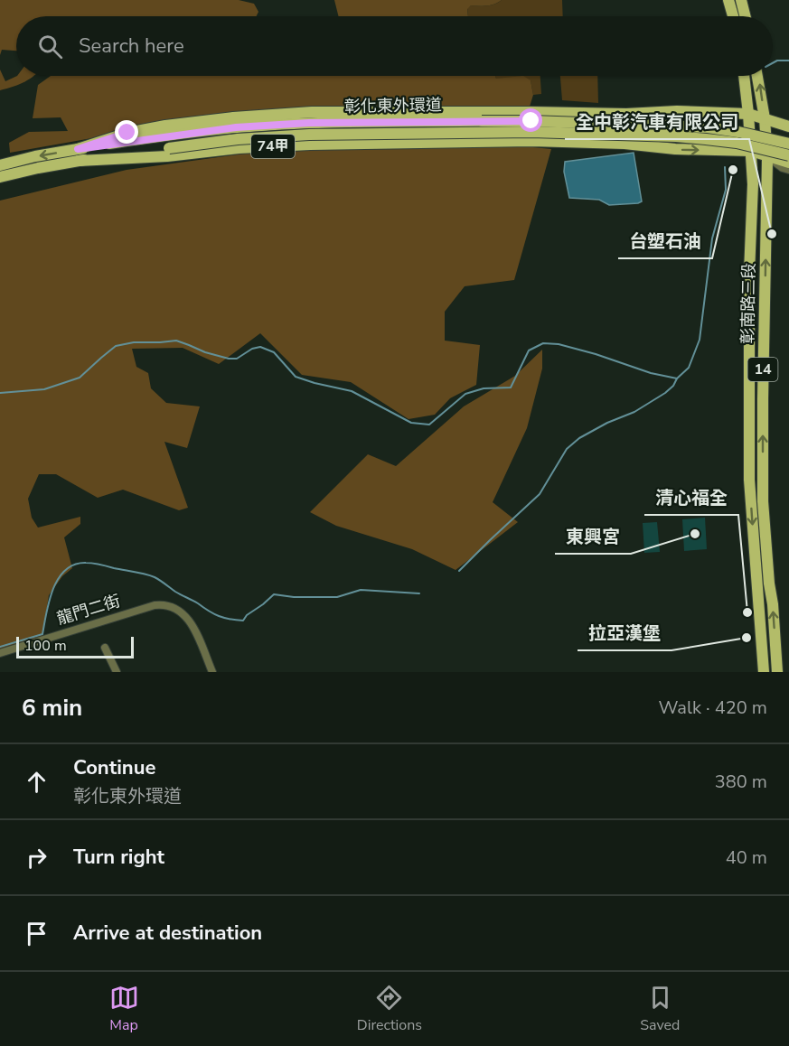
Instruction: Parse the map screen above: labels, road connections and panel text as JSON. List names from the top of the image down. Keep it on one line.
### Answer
{"streets":{"main road":["彰化東外環道","74甲","彰南路三段","14"],"street":["龍門二街"]},"crossings":[["彰化東外環道","74甲"],["74甲","彰南路三段"]],"places":["台塑石油","全中彰汽車有限公司","東興宮","清心福全","拉亞漢堡"],"scale_bar":"100 m","page":{"search":"Search here","scale":"100 m","heading":["6 min","Walk · 420 m"],"list":[["Continue","彰化東外環道","380 m"],["Turn right","40 m"],"Arrive at destination"],"nav":["Map","Directions","Saved"]}}
